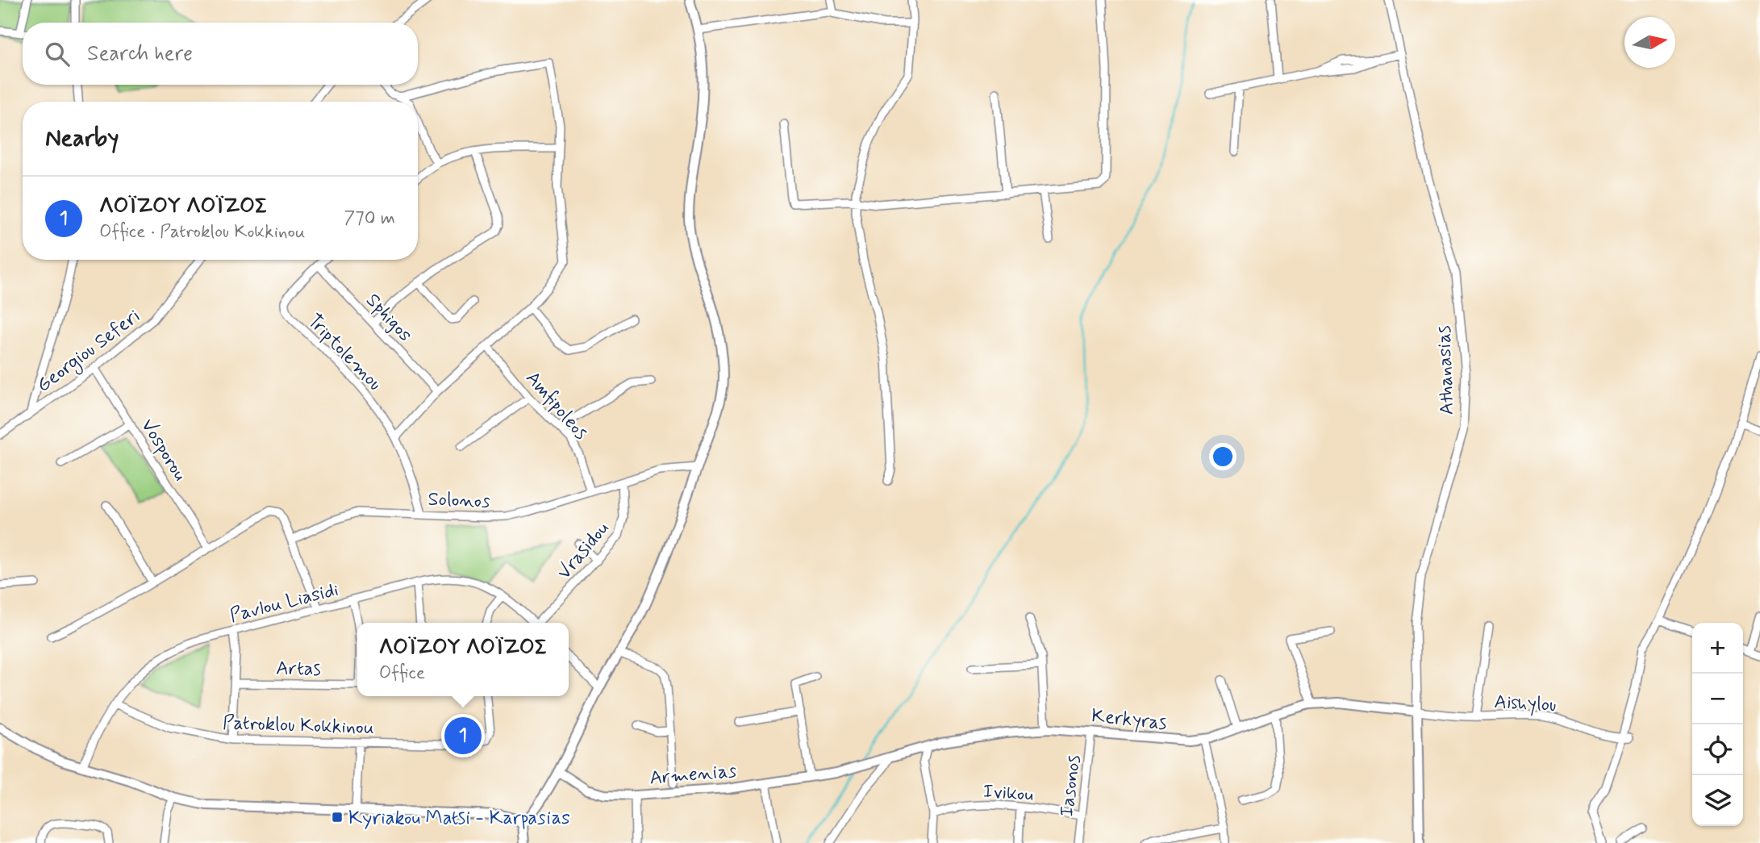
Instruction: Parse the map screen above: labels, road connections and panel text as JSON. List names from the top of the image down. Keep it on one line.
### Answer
{"streets":{"street":["Sphigos","Georgiou Seferi","Triptolemou","Athanasias","Amfipoleos","Vosporou","Solonos","Vrasidou","Pavlou Liasidi","Artas","Aishylou","Kerkyras","Patroklou Kokkinou","Armenias","Iasonos","Ivikou"]},"crossings":[["Sphigos","Triptolemou"],["Georgiou Seferi","Vosporou"],["Triptolemou","Solonos"],["Athanasias","Aishylou"],["Athanasias","Kerkyras"],["Amfipoleos","Solonos"],["Solonos","Vrasidou"],["Pavlou Liasidi","Patroklou Kokkinou"],["Aishylou","Kerkyras"],["Kerkyras","Armenias"],["Kerkyras","Iasonos"],["Iasonos","Ivikou"]],"places":{"transit":["Kyriakou Matsi - Karpasias"]},"north":"right","page":{"search":"Search here","heading":"Nearby","list":[{"mark":"1","name":"ΛΟΪΖΟΥ ΛΟΪΖΟΣ","note":"Office · Patroklou Kokkinou","value":"770 m"}],"map_buttons":["+","−"],"popup":["ΛΟΪΖΟΥ ΛΟΪΖΟΣ","Office"],"pins":"1"}}
